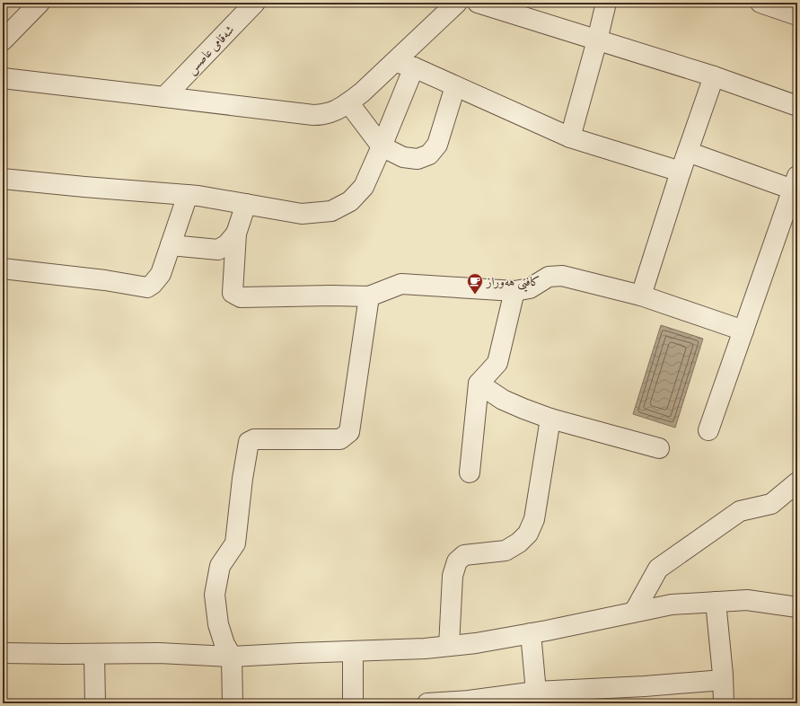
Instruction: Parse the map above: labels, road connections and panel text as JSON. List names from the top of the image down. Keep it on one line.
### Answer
{"streets":{"street":["شه‌قامی عاصس"]},"places":{"cafe":["کافێی هەوراز"]}}
